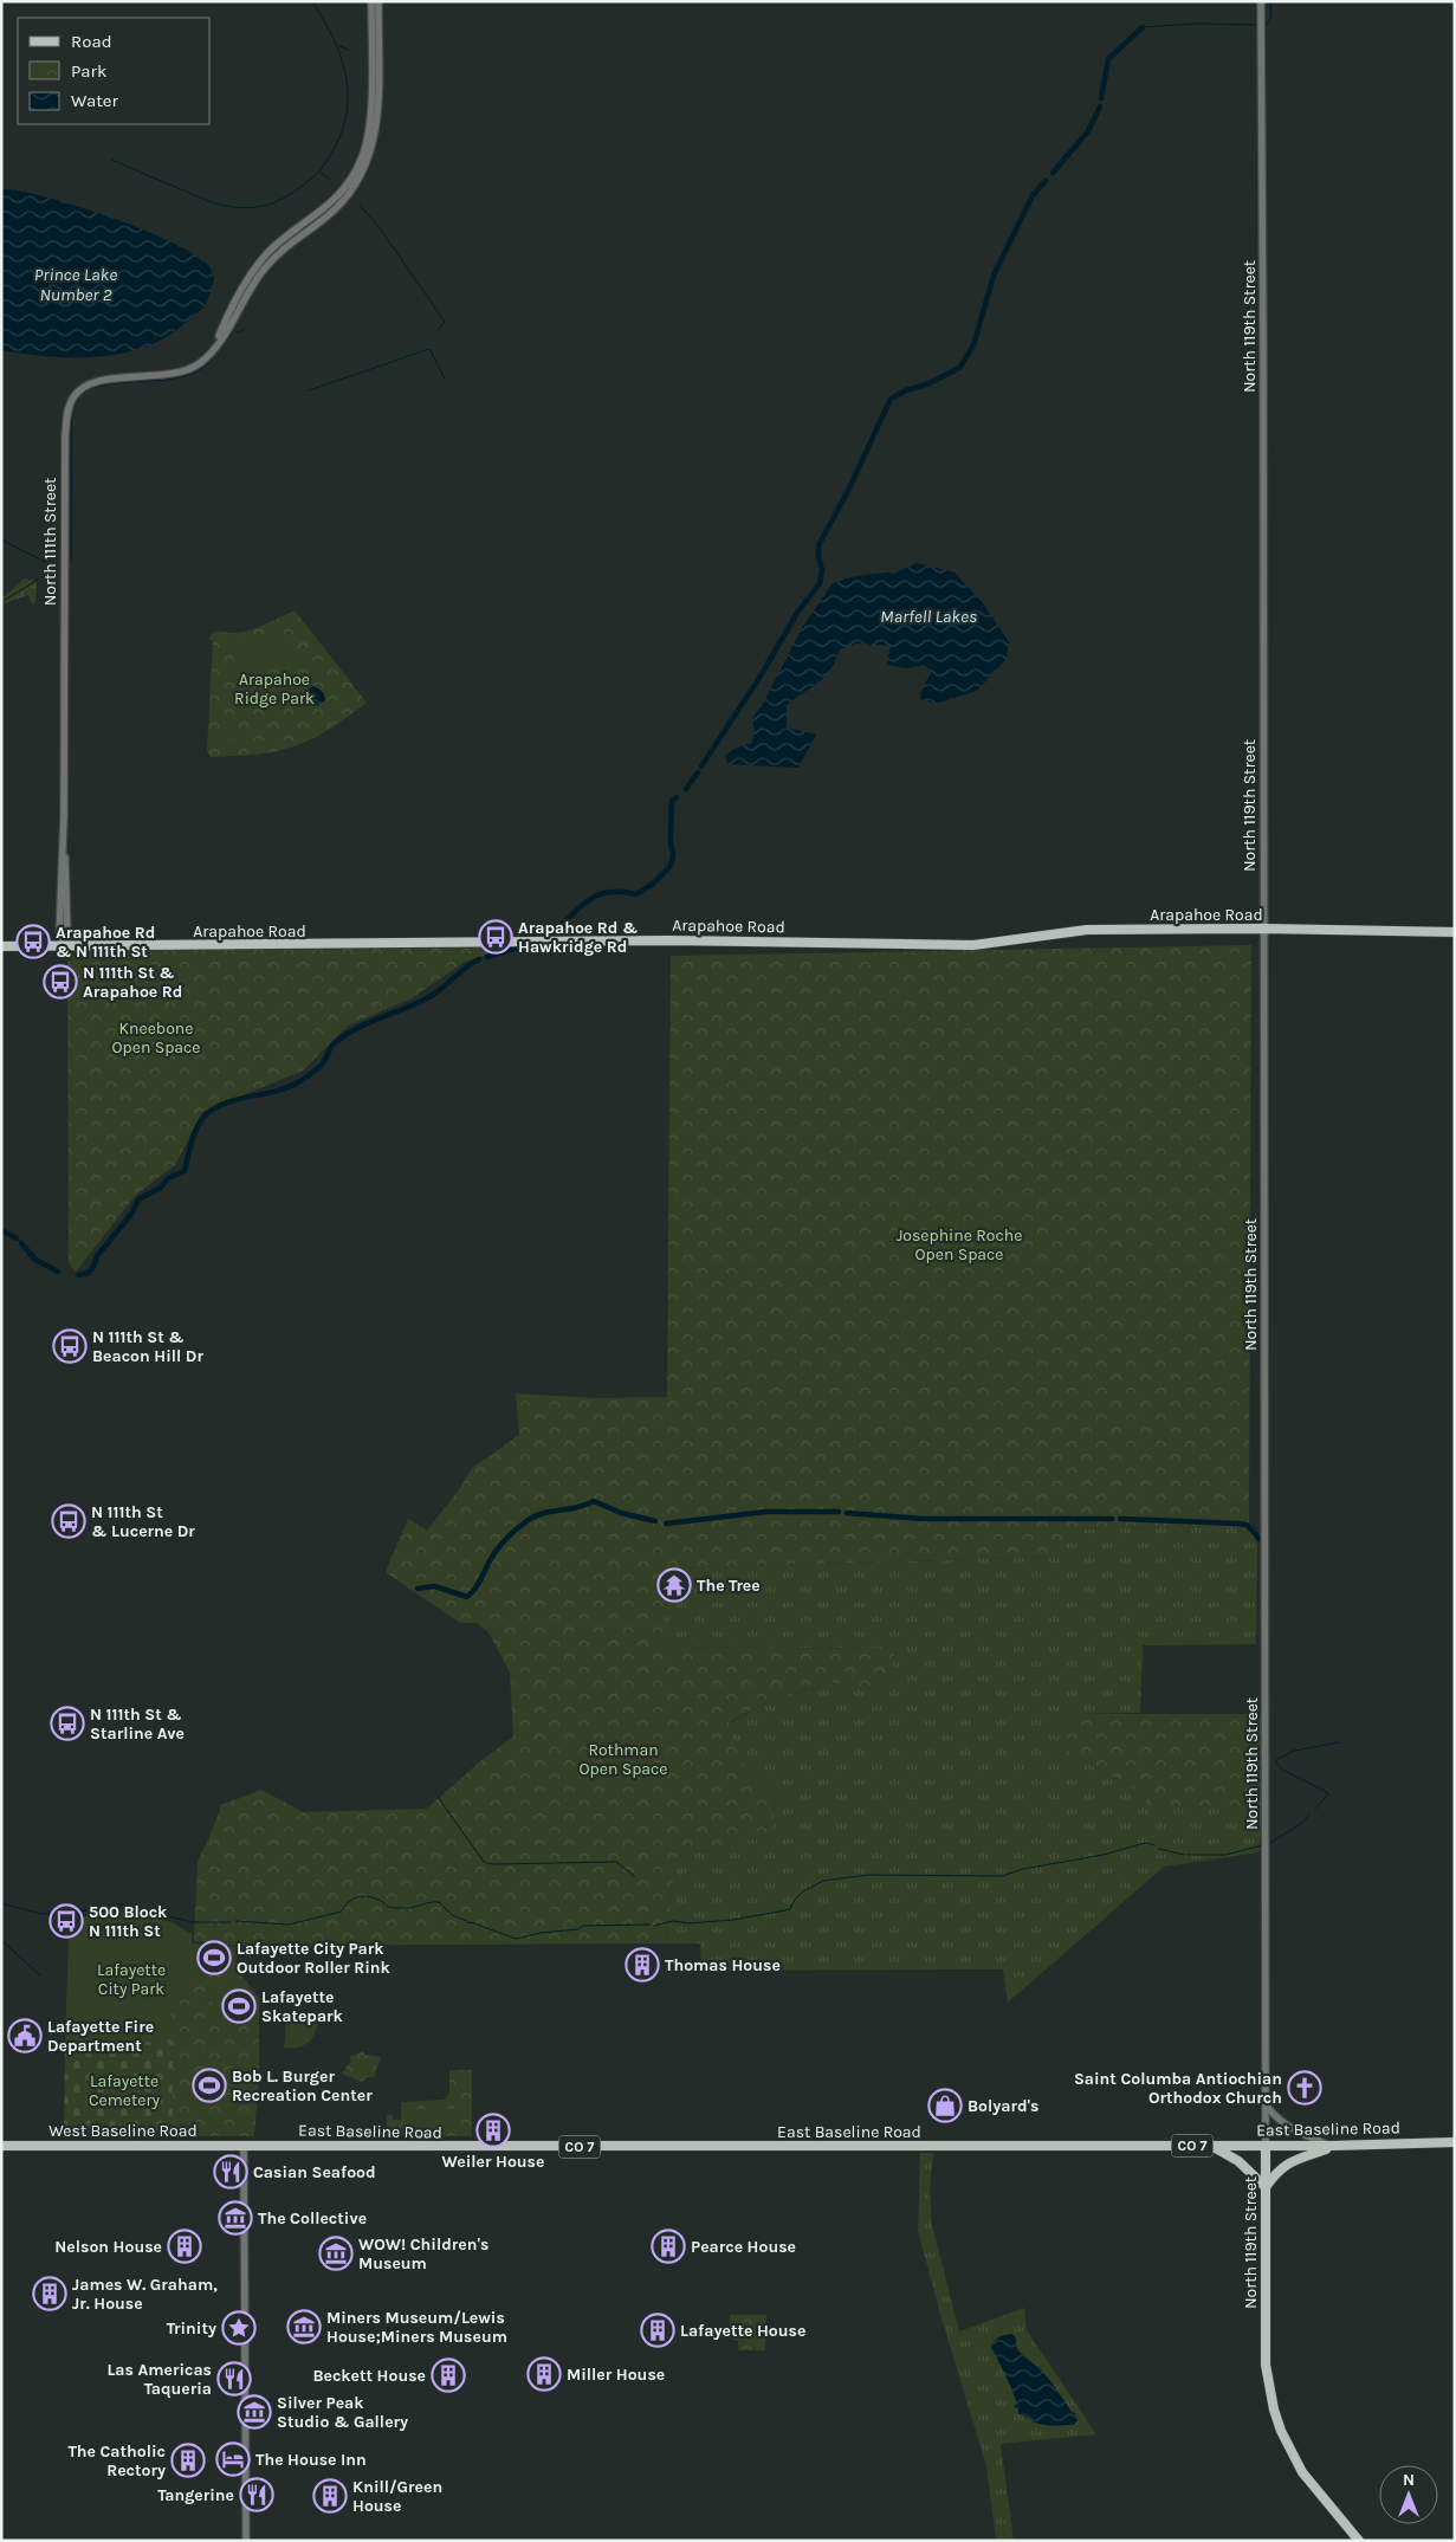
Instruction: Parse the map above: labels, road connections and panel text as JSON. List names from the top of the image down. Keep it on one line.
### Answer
{"streets":{"main road":["North 119th Street","Arapahoe Road","East Baseline Road","West Baseline Road","CO 7"],"street":["North 111th Street"]},"crossings":[["North 119th Street","Arapahoe Road"],["North 119th Street","East Baseline Road"],["North 111th Street","Arapahoe Road"],["East Baseline Road","West Baseline Road"]],"water":["Prince Lake Number 2","Marfell Lakes"],"parks":["Arapahoe Ridge Park","Kneebone Open Space","Josephine Roche Open Space","Rothman Open Space","Lafayette City Park","Lafayette Cemetery"],"places":{"bus stop":["Arapahoe Rd & Hawkridge Rd","Arapahoe Rd & N 111th St","N 111th St & Arapahoe Rd","N 111th St & Beacon Hill Dr","N 111th St & Lucerne Dr","N 111th St & Starline Ave","500 Block N 111th St"],"temple":["The Tree"],"sports":["Lafayette City Park Outdoor Roller Rink","Lafayette Skatepark","Bob L. Burger Recreation Center"],"building":["Thomas House","Weiler House","Nelson House","Pearce House","James W. Graham, Jr. House","Lafayette House","Miller House","Beckett House","The Catholic Rectory","Knill/Green House"],"public building":["Lafayette Fire Department"],"church":["Saint Columba Antiochian Orthodox Church"],"shop":["Bolyard's"],"restaurant":["Casian Seafood","Las Americas Taqueria","Tangerine"],"museum":["The Collective","WOW! Children's Museum","Miners Museum/Lewis House;Miners Museum","Silver Peak Studio & Gallery"],"place":["Trinity"],"hotel":["The House Inn"]},"legend":["Road","Park","Water"],"north":"top"}
